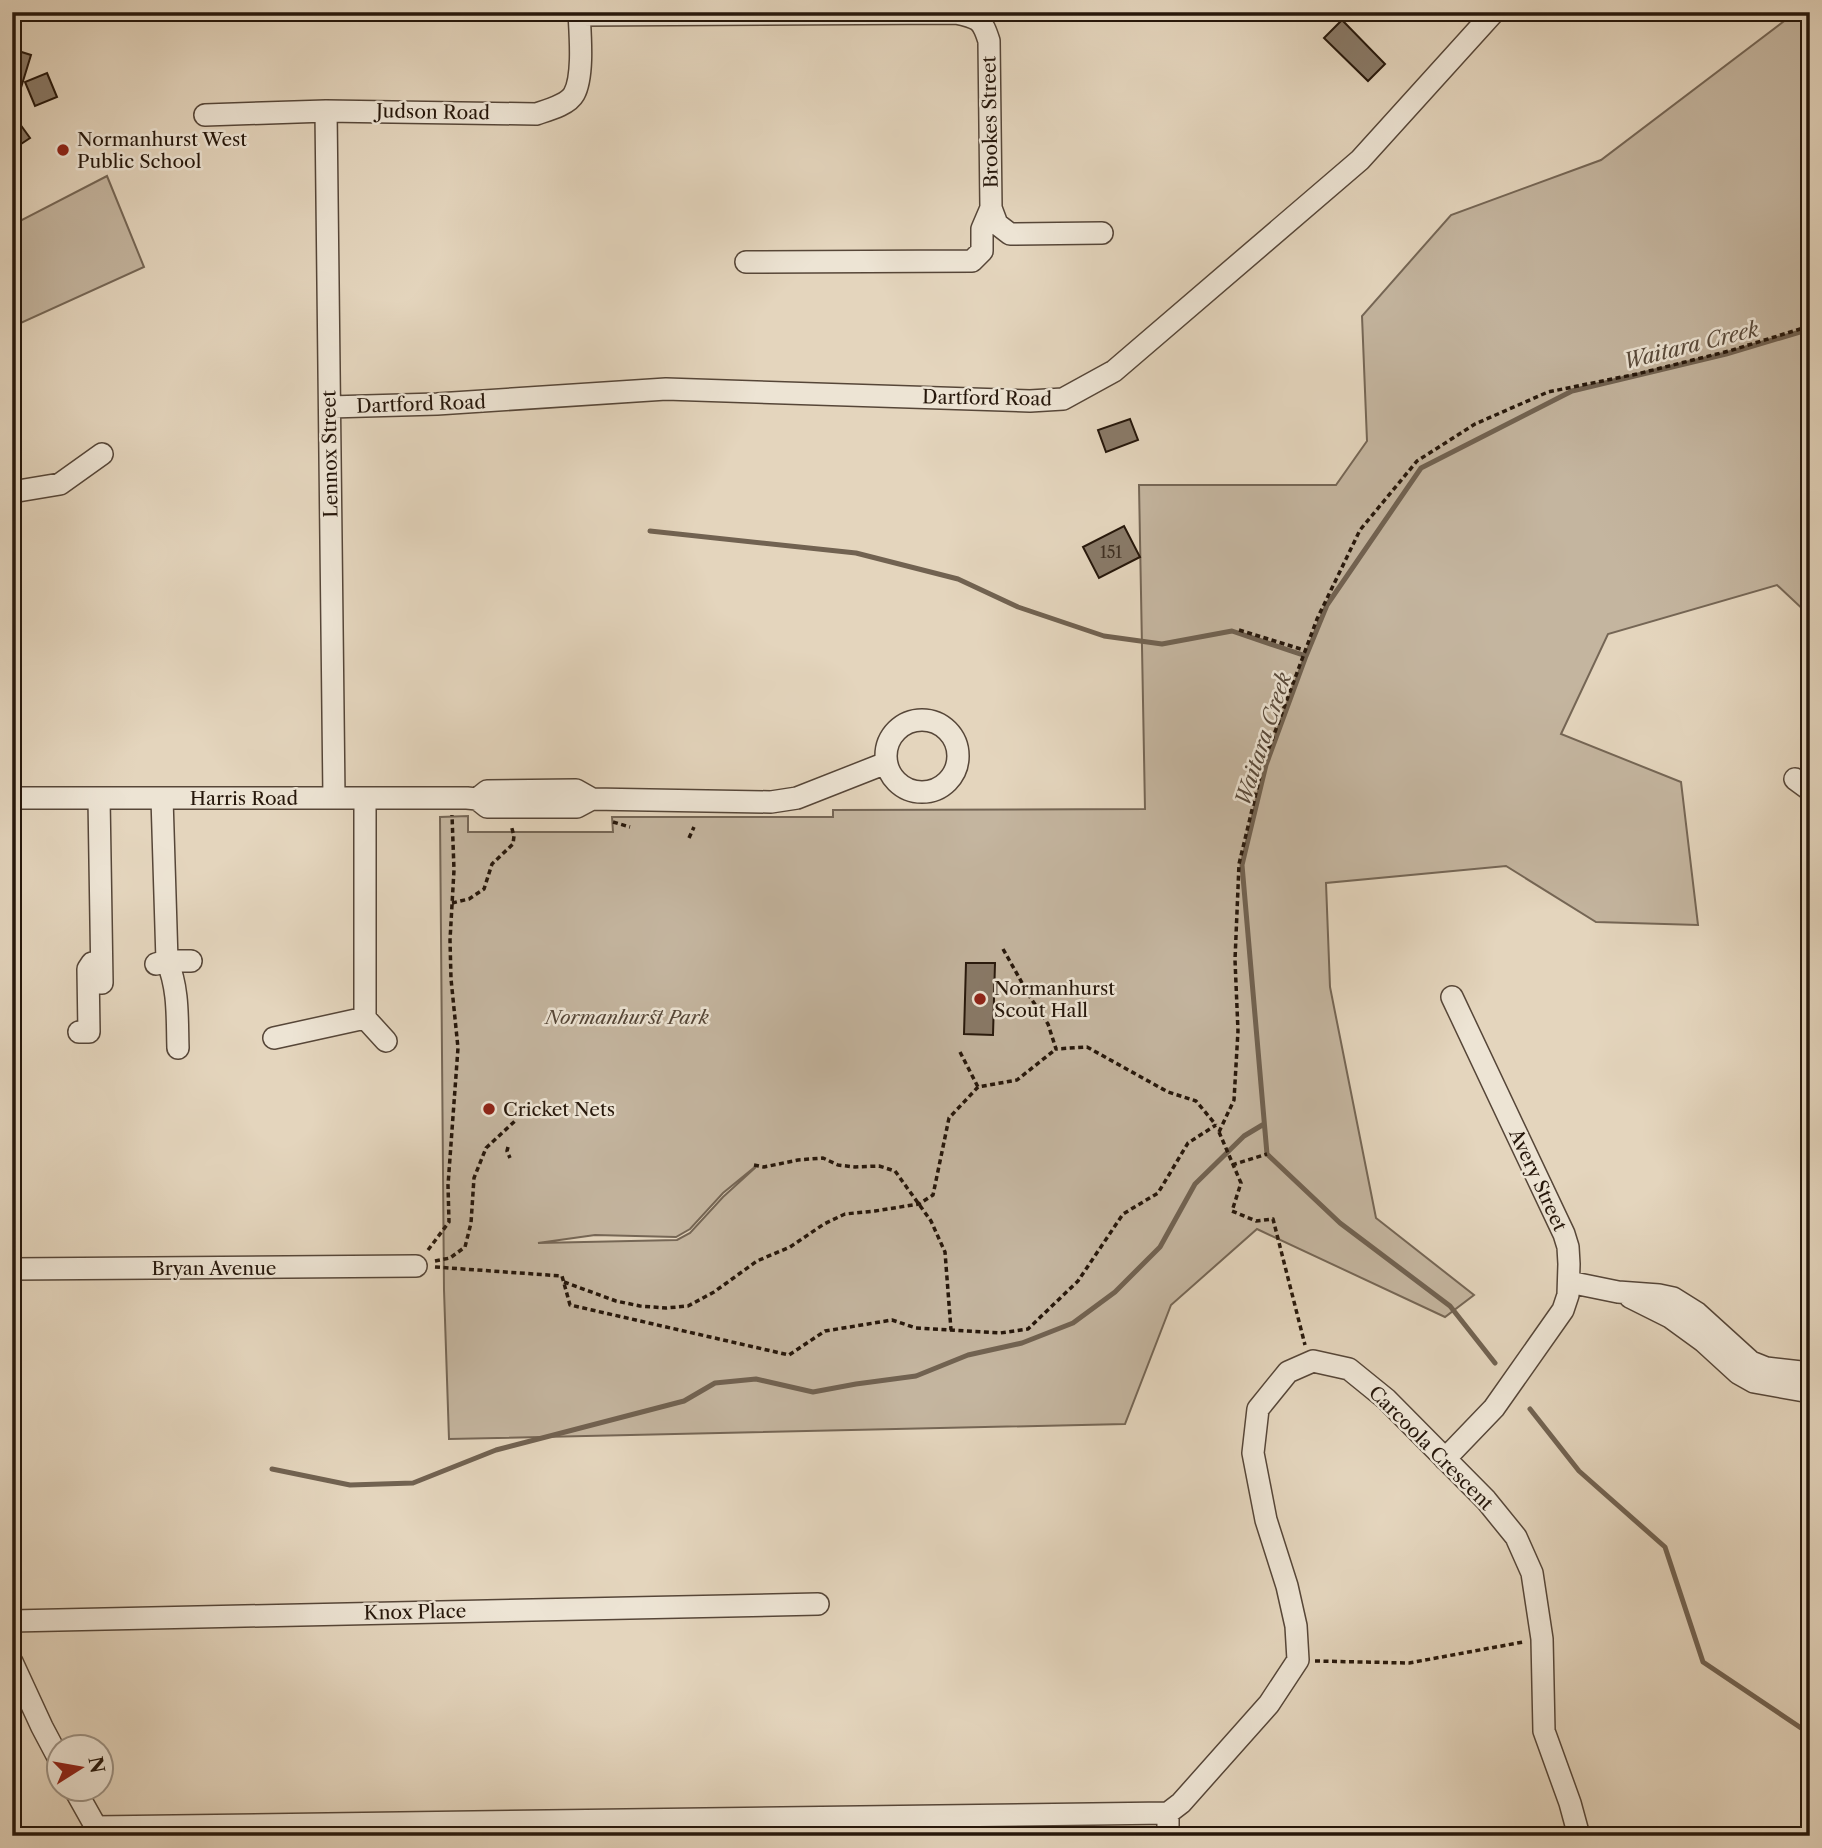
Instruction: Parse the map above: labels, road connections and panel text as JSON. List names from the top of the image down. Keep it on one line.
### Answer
{"streets":{"street":["Judson Road","Brookes Street","Dartford Road","Lennox Street","Harris Road","Avery Street","Bryan Avenue","Carcoola Crescent","Knox Place"]},"crossings":[["Judson Road","Brookes Street"],["Judson Road","Lennox Street"],["Dartford Road","Lennox Street"],["Lennox Street","Harris Road"],["Avery Street","Carcoola Crescent"]],"water":["Waitara Creek"],"parks":["Normanhurst Park"],"places":["Normanhurst West Public School","Normanhurst Scout Hall","Cricket Nets"],"house_numbers":["151"],"north":"right"}
